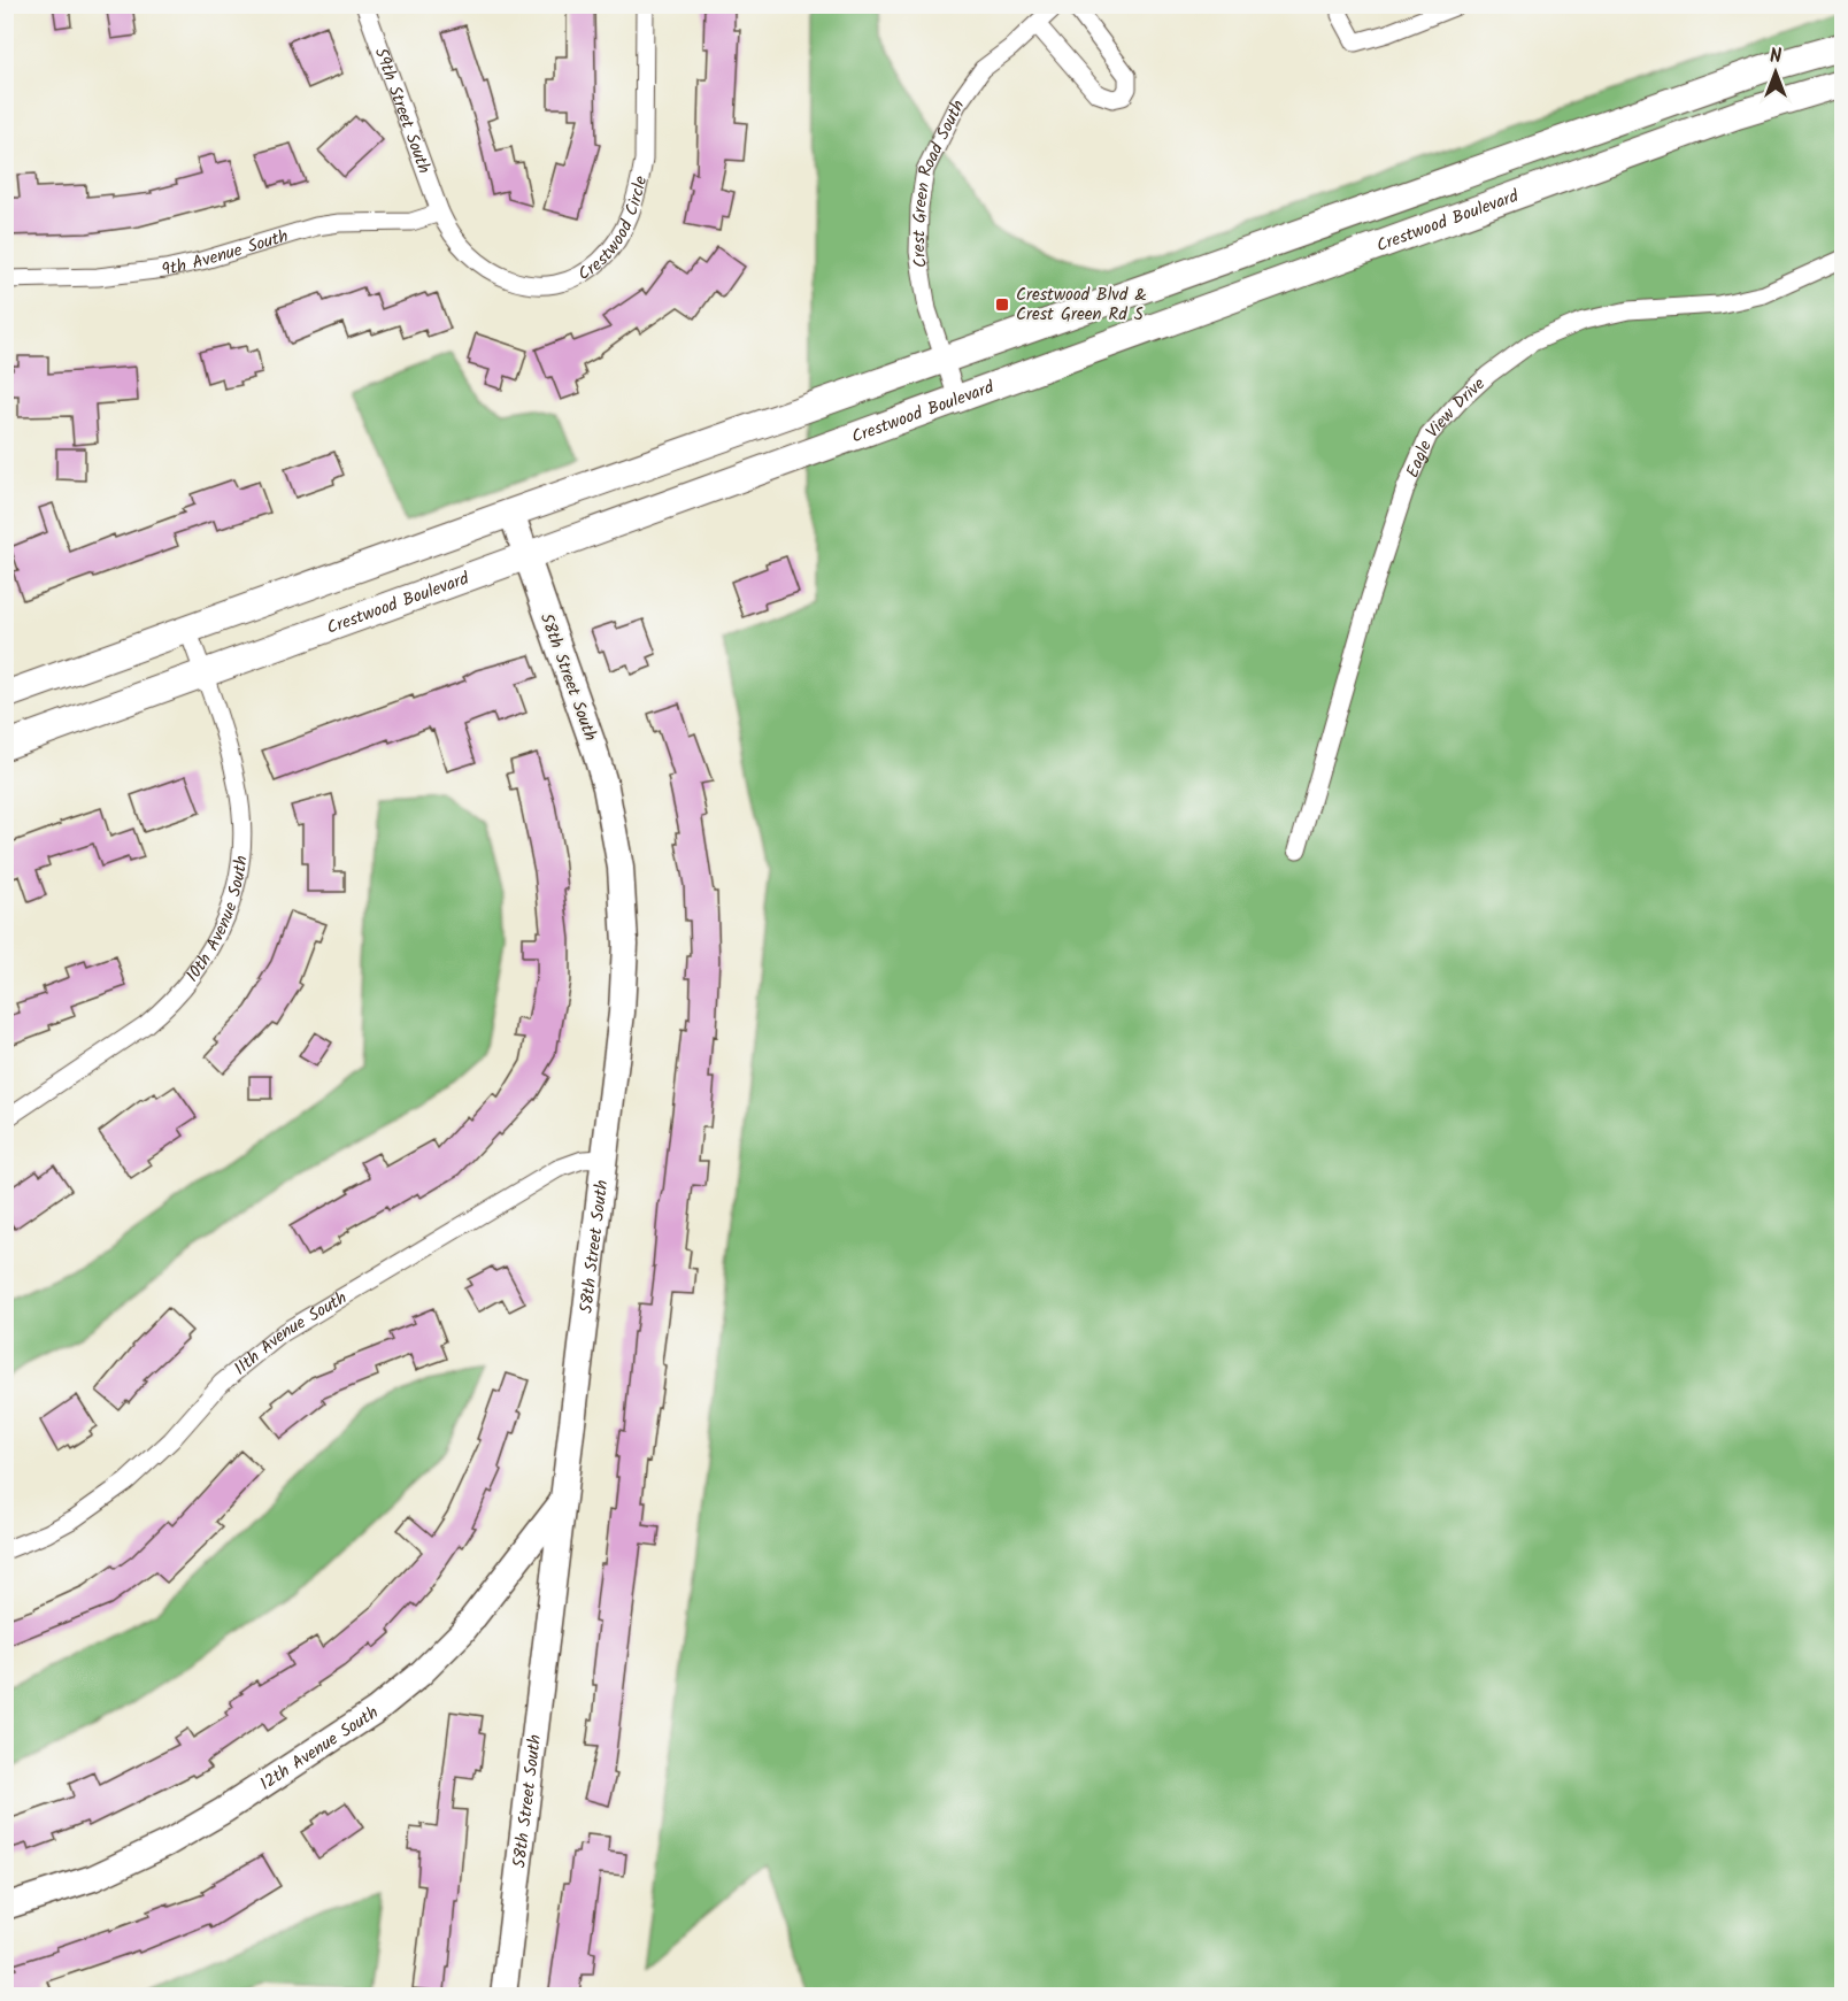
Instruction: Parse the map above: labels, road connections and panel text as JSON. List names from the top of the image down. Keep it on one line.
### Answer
{"streets":{"main road":["Crestwood Boulevard"],"street":["59th Street South","Crest Green Road South","Crestwood Circle","9th Avenue South","Eagle View Drive","58th Street South","10th Avenue South","11th Avenue South","12th Avenue South"]},"crossings":[["59th Street South","Crestwood Circle"],["59th Street South","9th Avenue South"],["Crest Green Road South","Crestwood Boulevard"],["Crestwood Boulevard","58th Street South"],["Crestwood Boulevard","10th Avenue South"],["Crestwood Circle","9th Avenue South"],["58th Street South","11th Avenue South"],["58th Street South","12th Avenue South"]],"places":{"transit":["Crestwood Blvd & Crest Green Rd S"]},"north":"top"}
